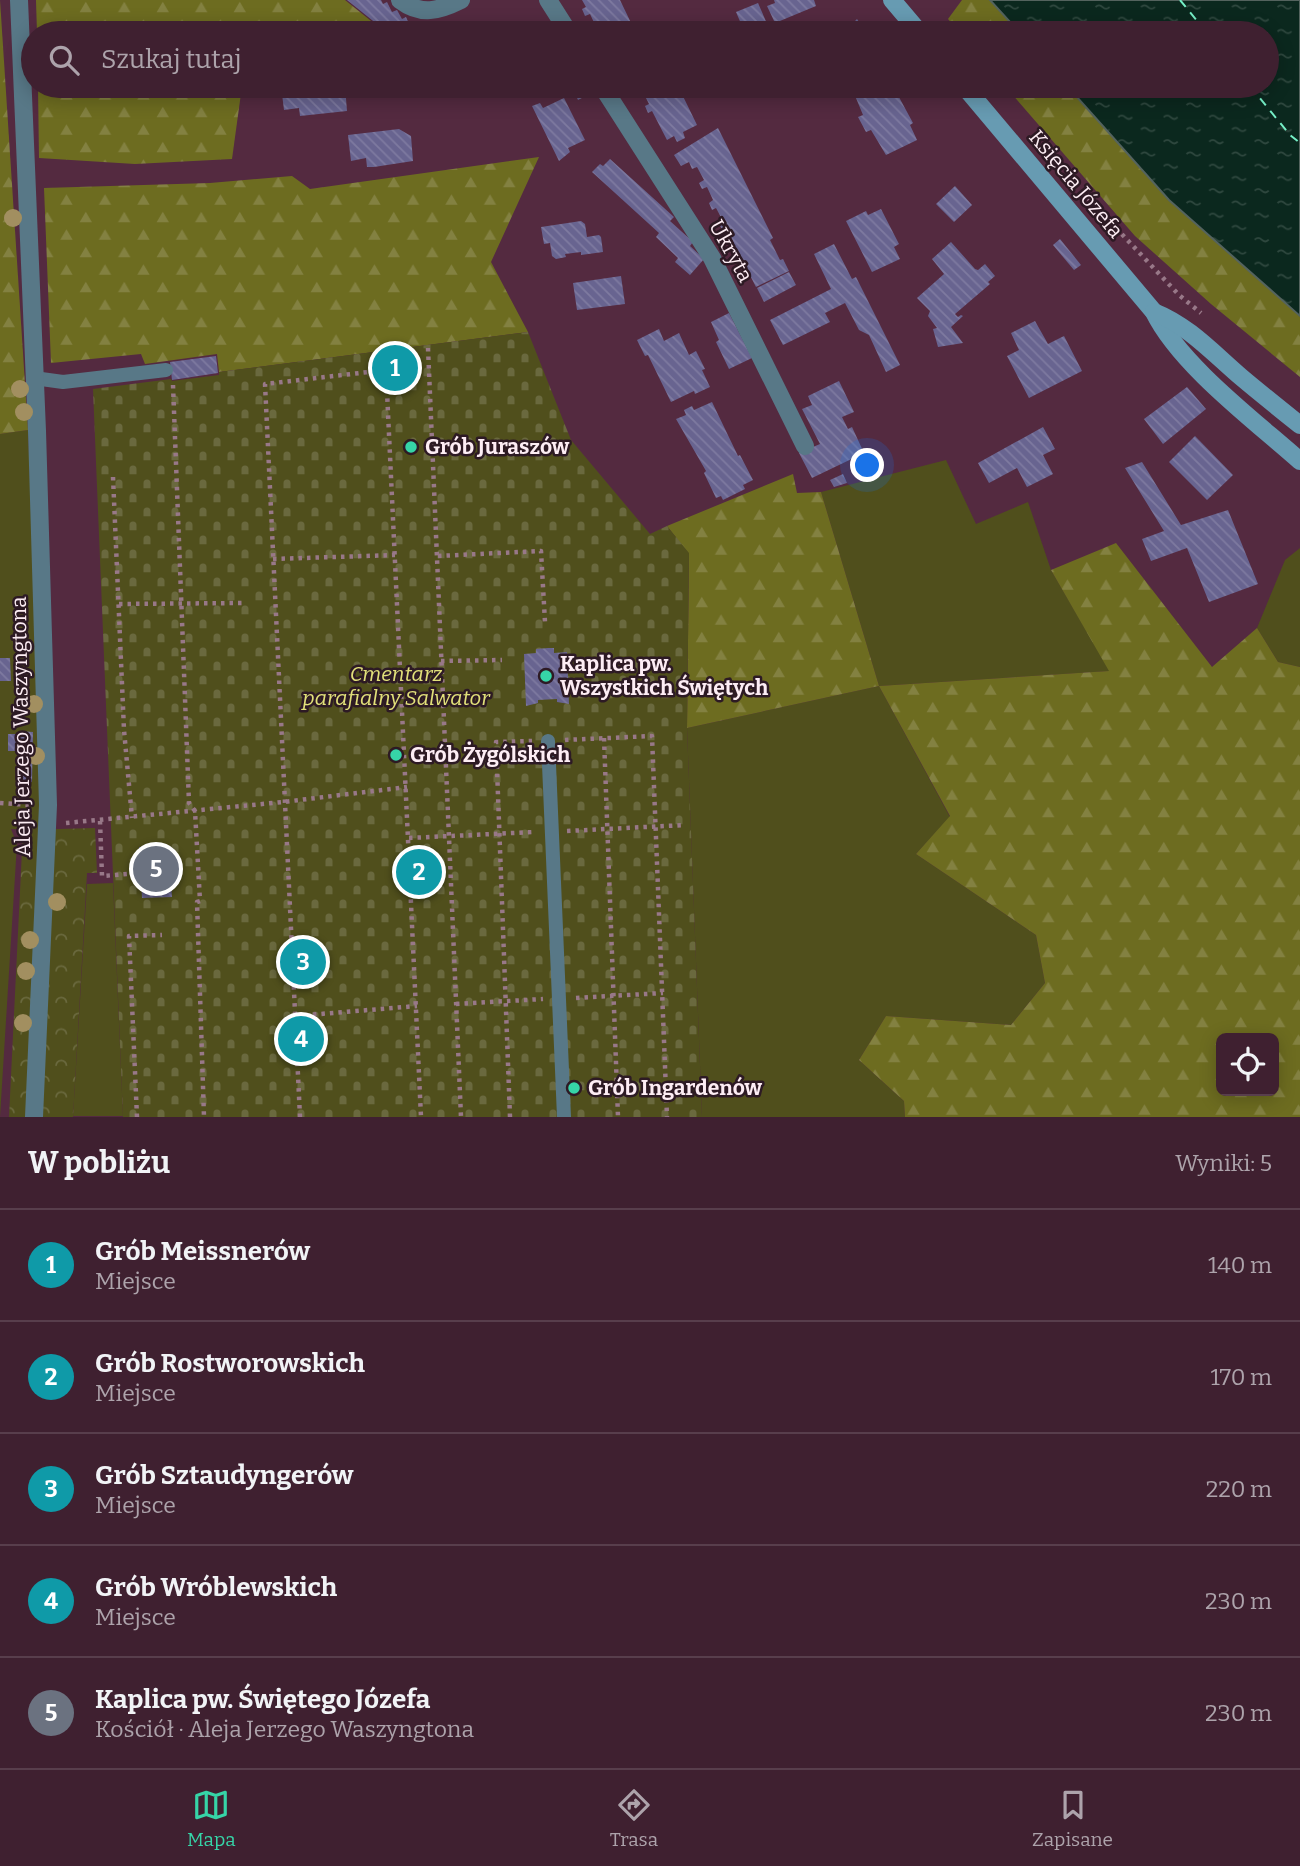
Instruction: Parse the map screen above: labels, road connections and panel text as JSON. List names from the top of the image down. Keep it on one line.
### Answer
{"streets":{"street":["Księcia Józefa","Ukryta","Aleja Jerzego Waszyngtona"]},"parks":["Cmentarz parafialny Salwator"],"places":["Grób Juraszów","Kaplica pw. Wszystkich Świętych","Grób Żygólskich","Grób Ingardenów"],"page":{"search":"Szukaj tutaj","pins":["1","5","2","3","4"],"heading":["W pobliżu","Wyniki: 5"],"list":[{"mark":"1","name":"Grób Meissnerów","note":"Miejsce","value":"140 m"},{"mark":"2","name":"Grób Rostworowskich","note":"Miejsce","value":"170 m"},{"mark":"3","name":"Grób Sztaudyngerów","note":"Miejsce","value":"220 m"},{"mark":"4","name":"Grób Wróblewskich","note":"Miejsce","value":"230 m"},{"mark":"5","name":"Kaplica pw. Świętego Józefa","note":"Kościół · Aleja Jerzego Waszyngtona","value":"230 m"}],"nav":["Mapa","Trasa","Zapisane"]}}
